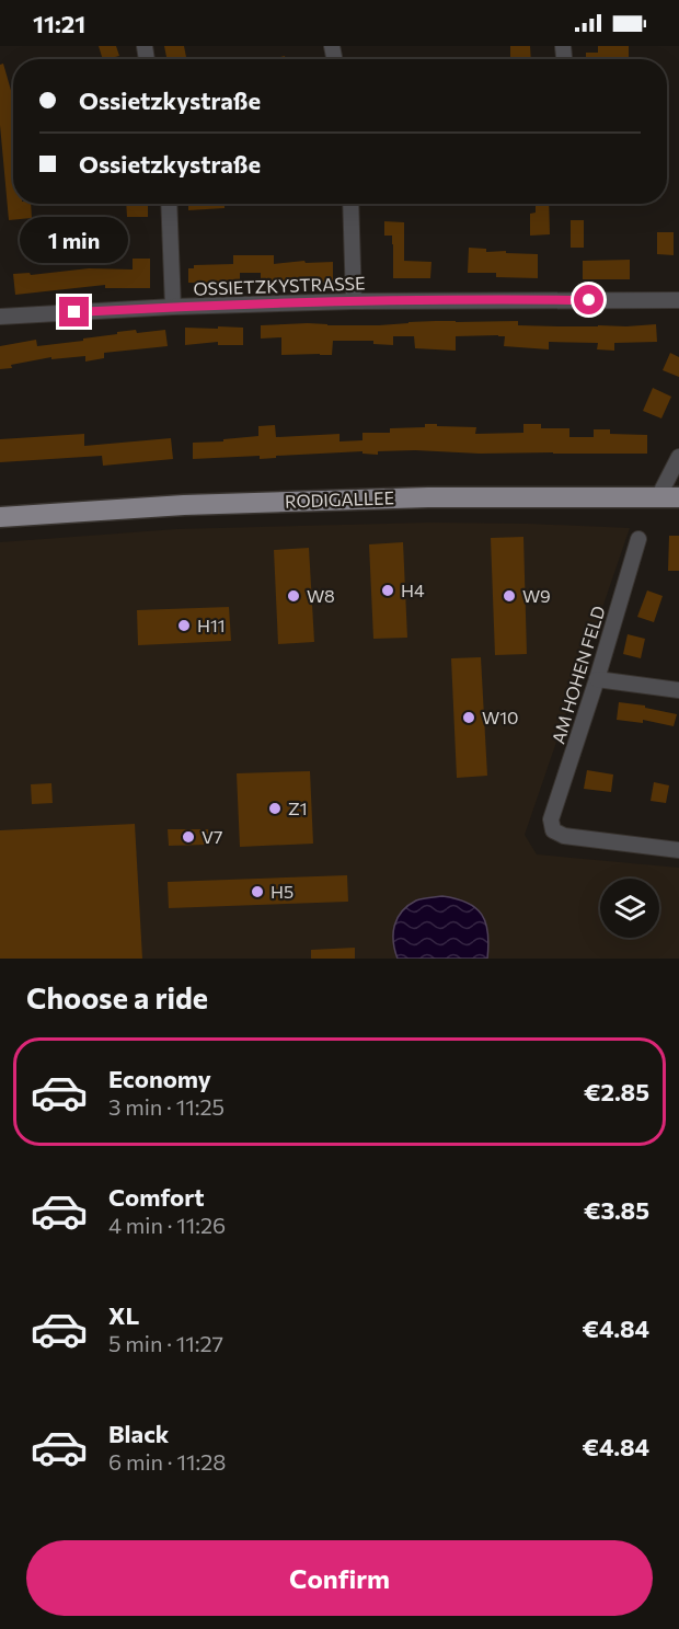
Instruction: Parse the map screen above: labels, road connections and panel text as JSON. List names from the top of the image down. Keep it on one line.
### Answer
{"streets":{"main road":["RODIGALLEE"],"street":["OSSIETZKYSTRASSE","AM HOHEN FELD"]},"places":["H4","W8","W9","H11","W10","Z1","V7","H5"],"page":{"status":"11:21","banner":["Ossietzkystraße","Ossietzkystraße"],"bubble":"1 min","heading":"Choose a ride","list":[{"name":"Economy","note":"3 min · 11:25","value":"€2.85"},{"name":"Comfort","note":"4 min · 11:26","value":"€3.85"},{"name":"XL","note":"5 min · 11:27","value":"€4.84"},{"name":"Black","note":"6 min · 11:28","value":"€4.84"}],"buttons":"Confirm"}}
